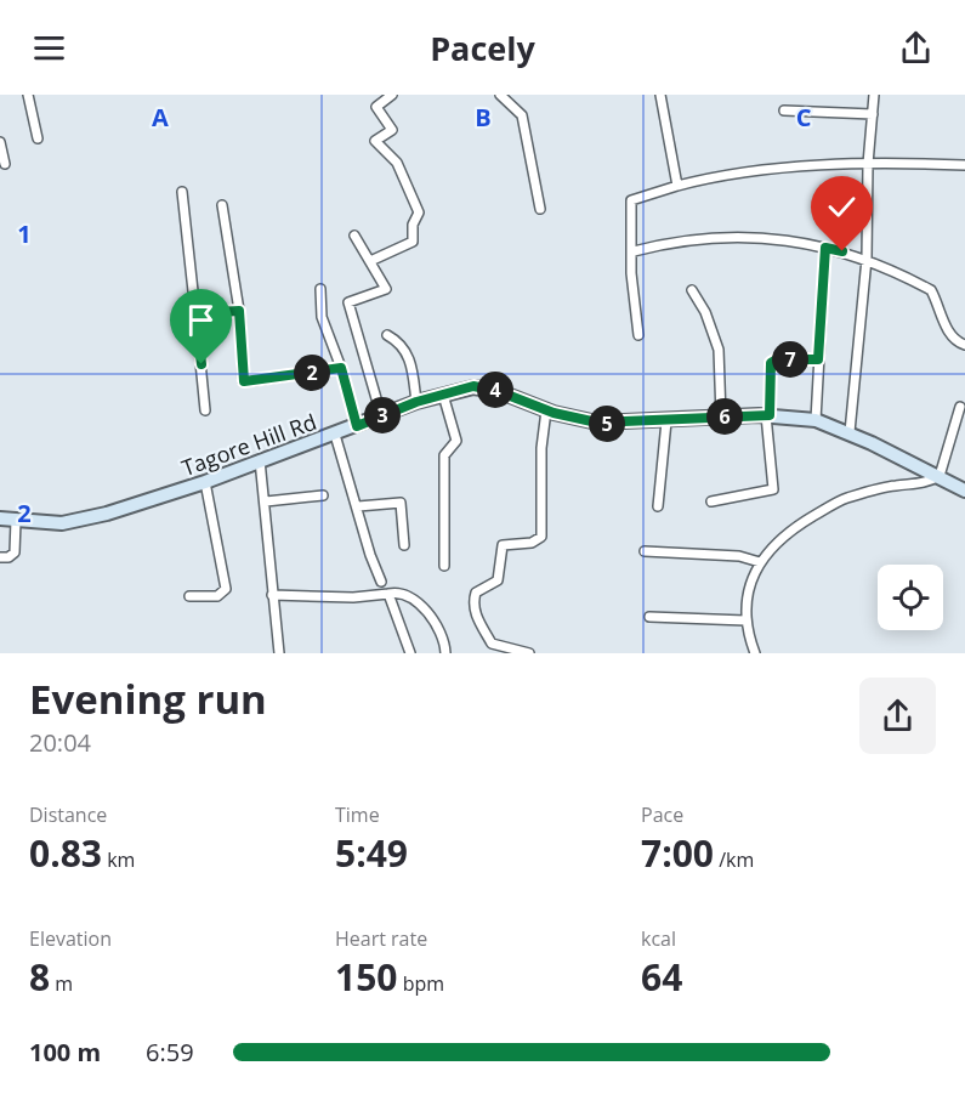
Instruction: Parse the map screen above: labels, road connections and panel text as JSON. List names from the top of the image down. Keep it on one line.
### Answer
{"streets":{"main road":["Tagore Hill Rd"]},"page":{"header":"Pacely","pins":["7","2","4","3","6","5"],"heading":["Evening run","20:04"],"stats":[["Distance","0.83 km"],["Time","5:49"],["Pace","7:00 /km"],["Elevation","8 m"],["Heart rate","150 bpm"],["kcal","64"]],"list":[{"name":"100 m","note":"6:59"}]},"grid":{"columns":["A","B","C"],"rows":["1","2"]}}
